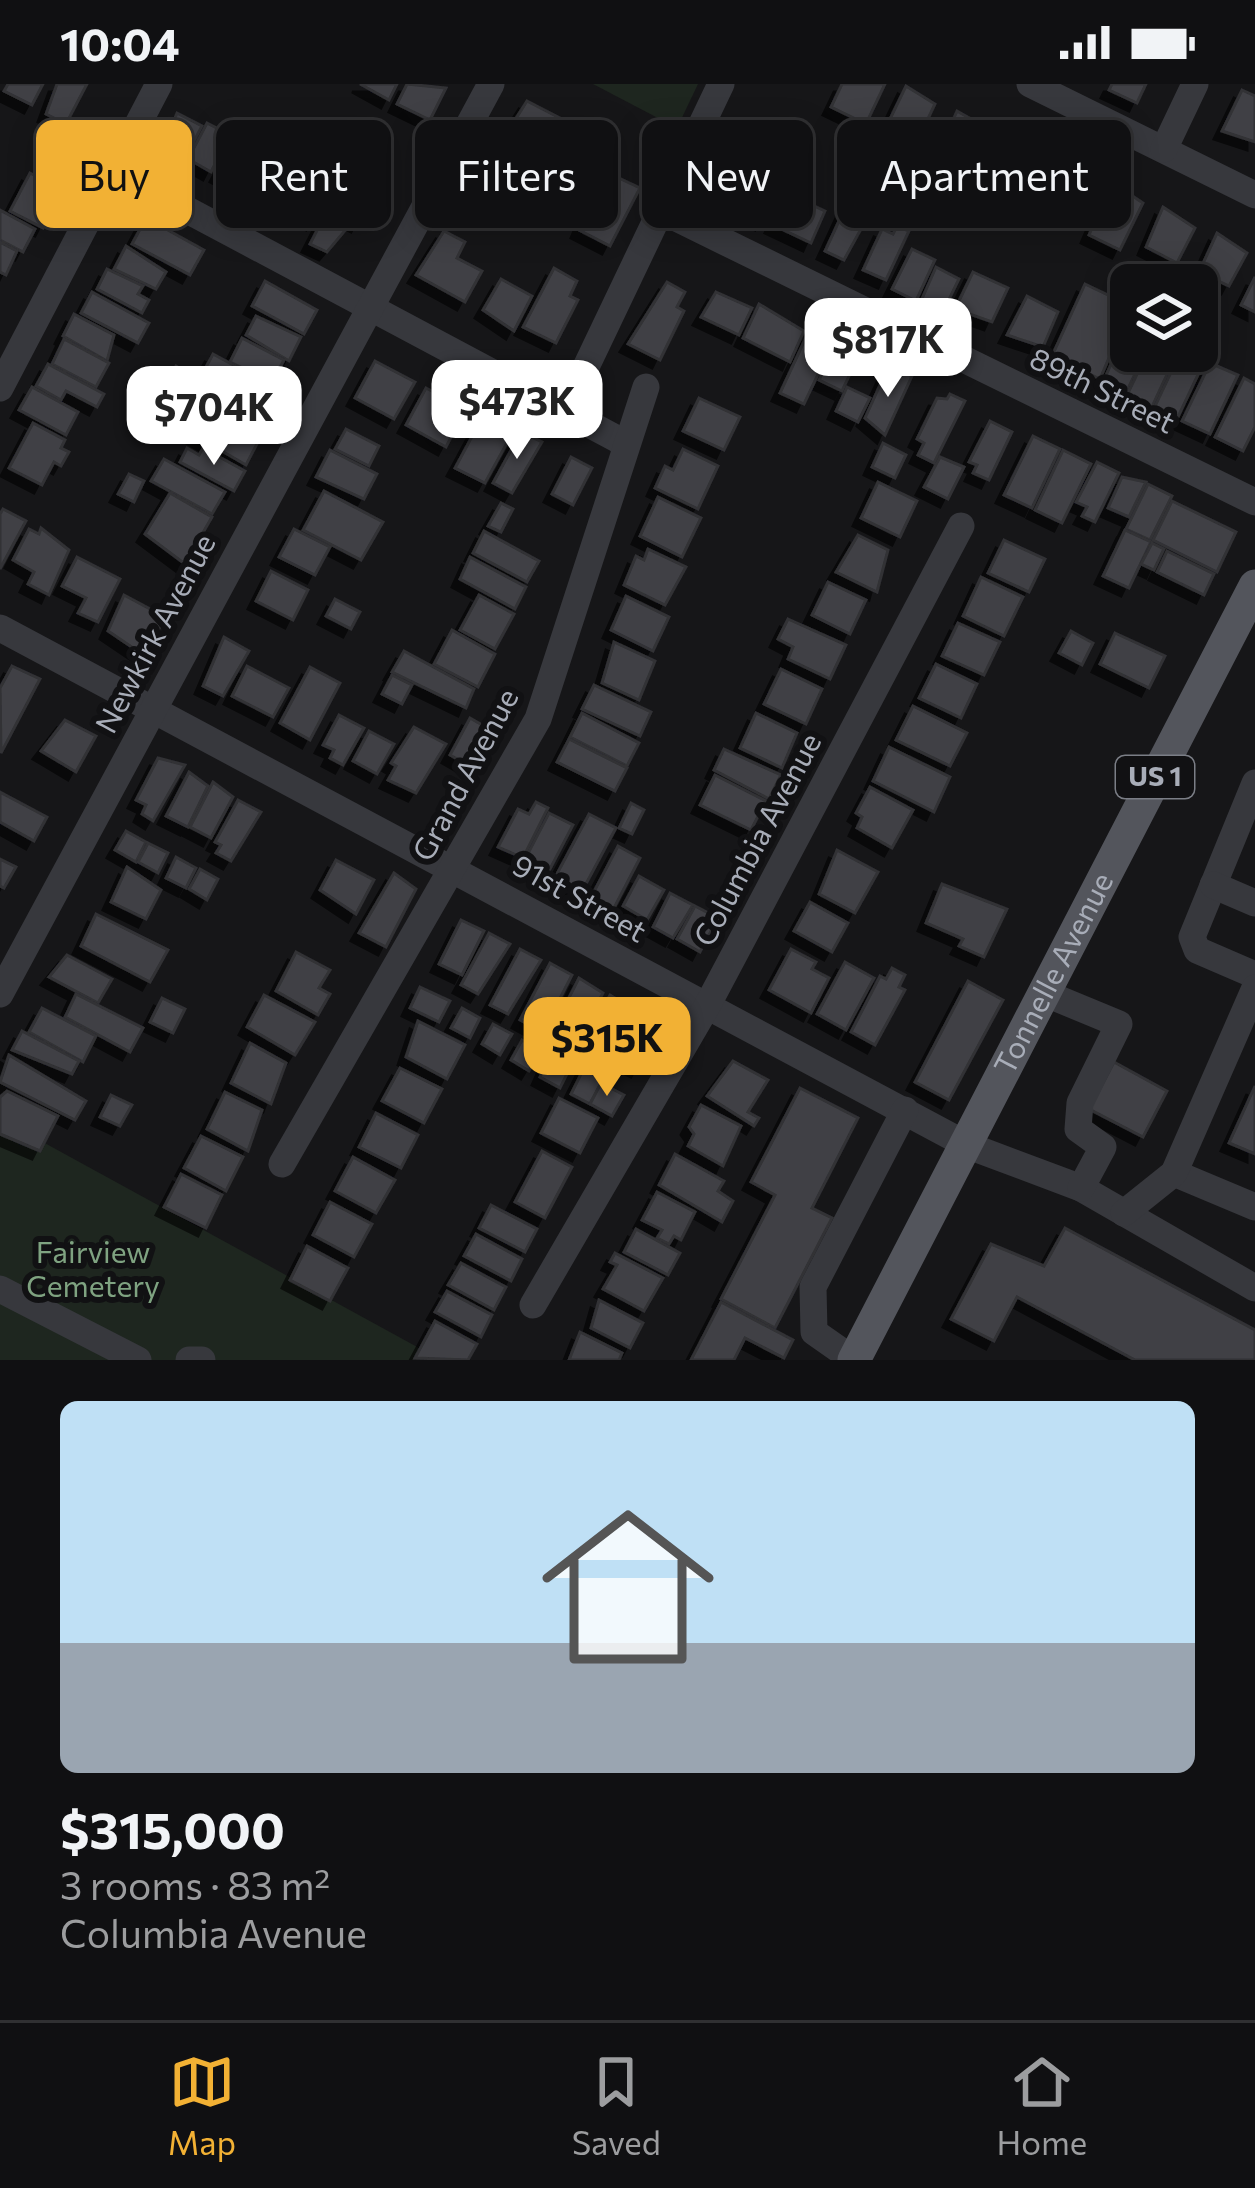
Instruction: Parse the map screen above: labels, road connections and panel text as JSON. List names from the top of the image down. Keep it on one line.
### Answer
{"streets":{"main road":["US 1","Tonnelle Avenue"],"street":["89th Street","Newkirk Avenue","Grand Avenue","Columbia Avenue","91st Street"]},"crossings":[["Newkirk Avenue","91st Street"],["Grand Avenue","91st Street"],["Columbia Avenue","91st Street"],["91st Street","Tonnelle Avenue"]],"parks":["Fairview Cemetery"],"page":{"status":"10:04","chip":["Buy","Rent","Filters","New","Apartment"],"price":["$817K","$473K","$704K","$315K"],"list":[{"name":"$315,000","note":"3 rooms · 83 m² · Columbia Avenue"}],"tabs":["Map","Saved","Home"]}}
